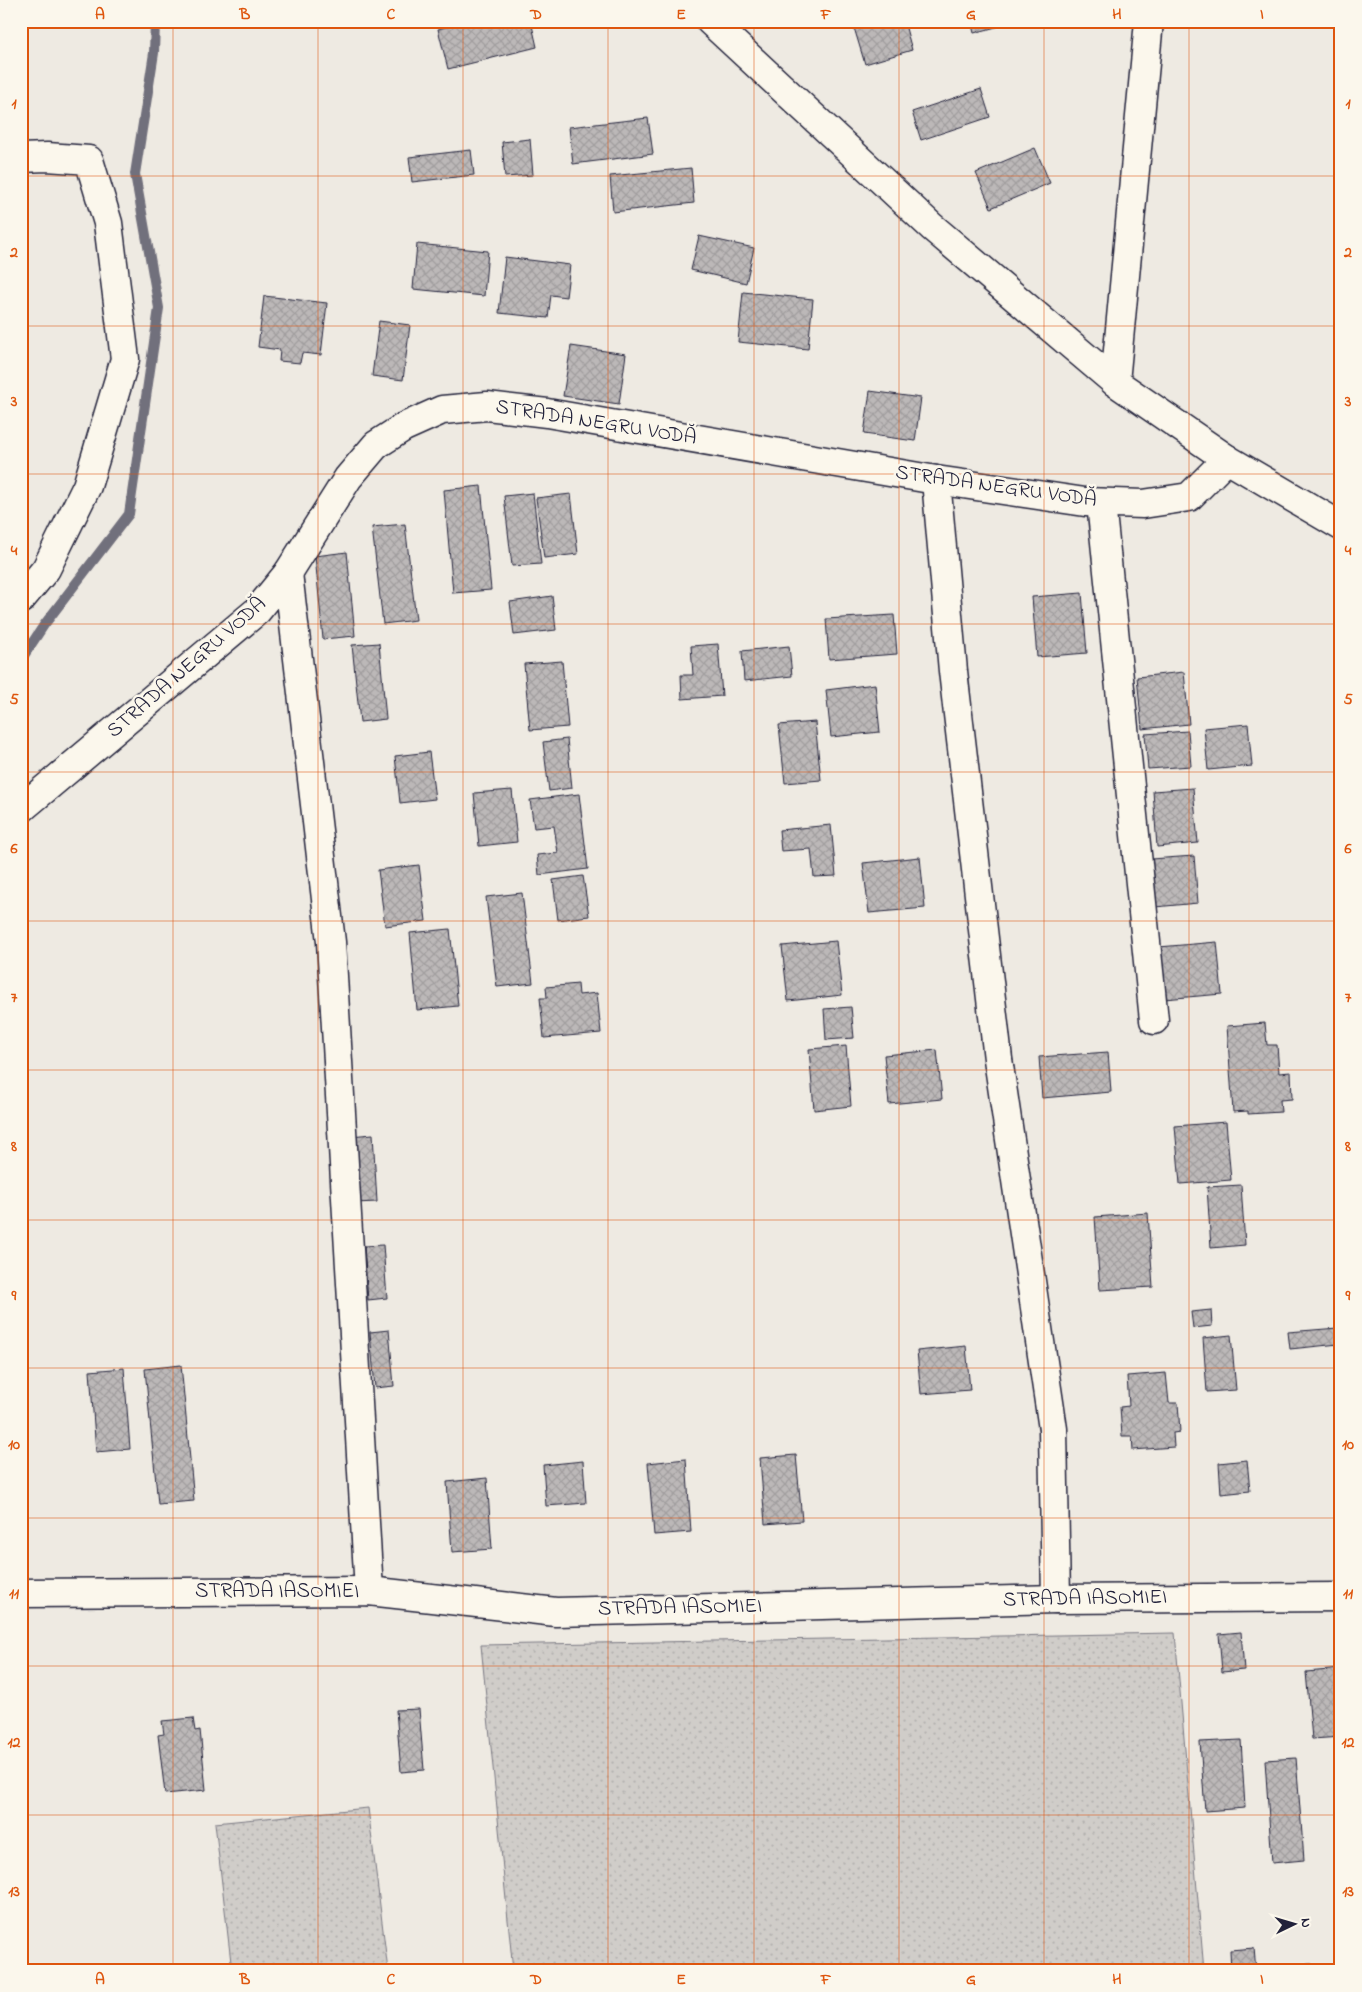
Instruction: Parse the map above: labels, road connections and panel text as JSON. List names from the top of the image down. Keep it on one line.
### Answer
{"streets":{"street":["STRADA NEGRU VODĂ","STRADA IASOMIEI"]},"north":"right","grid":{"columns":["A","B","C","D","E","F","G","H","I"],"rows":["1","2","3","4","5","6","7","8","9","10","11","12","13"]}}
